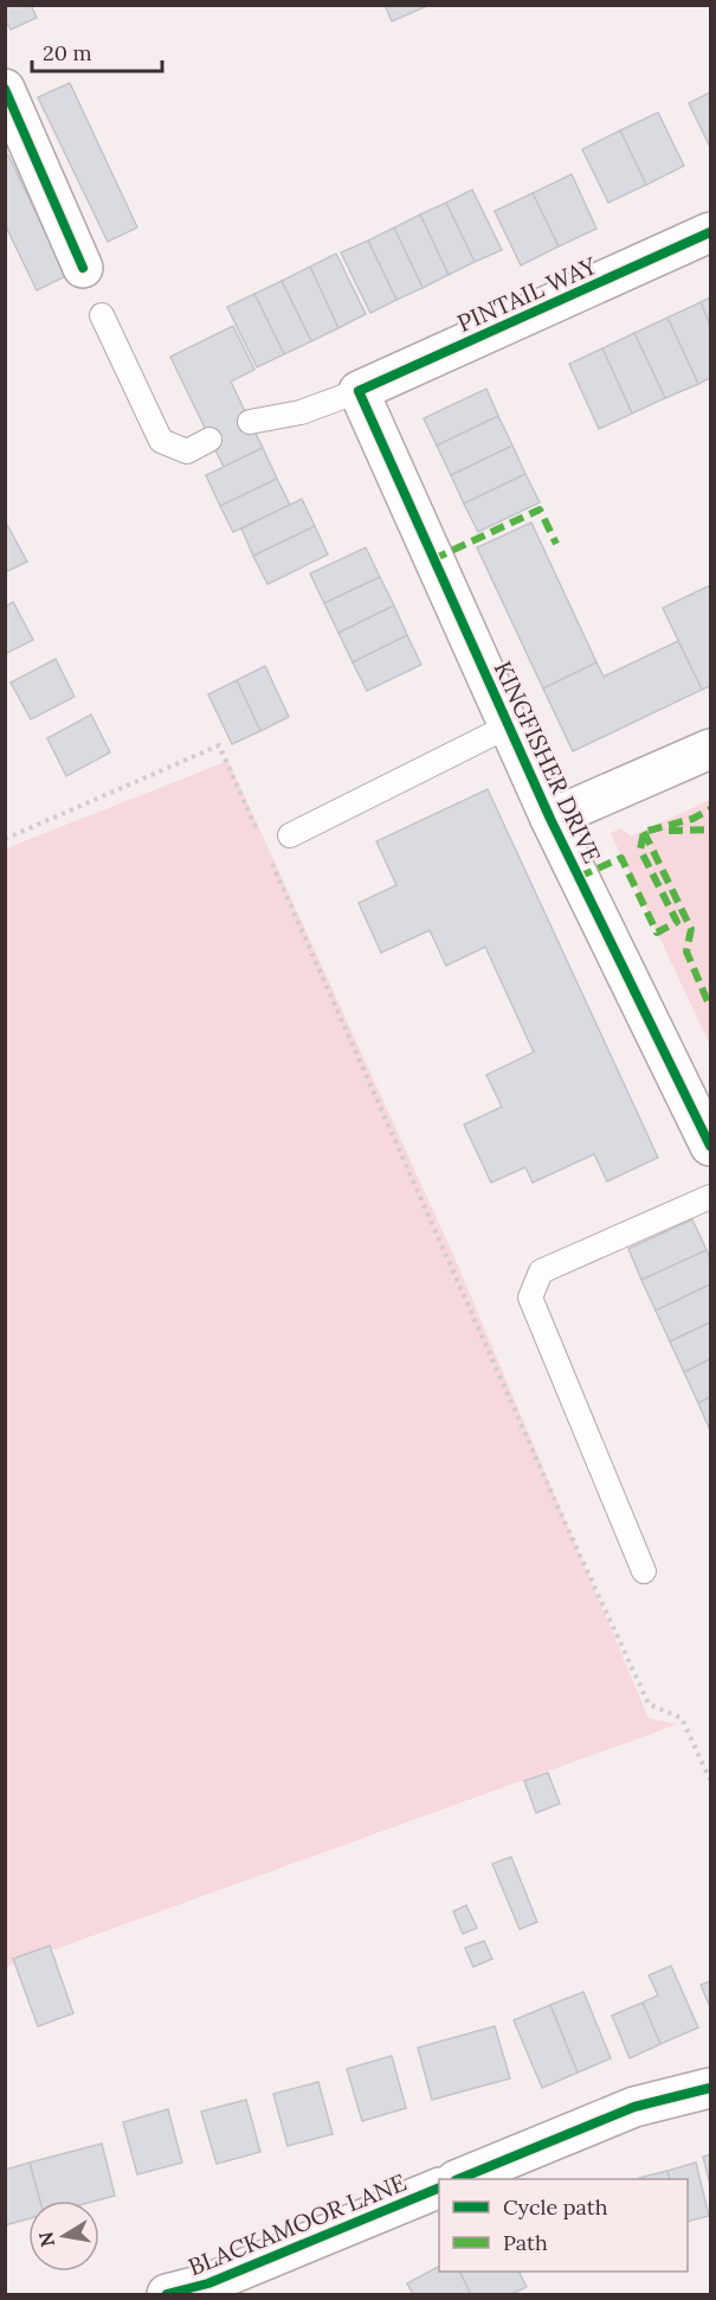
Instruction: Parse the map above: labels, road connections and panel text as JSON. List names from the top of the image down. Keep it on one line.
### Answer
{"streets":{"street":["PINTAIL WAY","KINGFISHER DRIVE","BLACKAMOOR LANE"]},"crossings":[["PINTAIL WAY","KINGFISHER DRIVE"]],"legend":["Cycle path","Path"],"scale_bar":"20 m","north":"left"}
